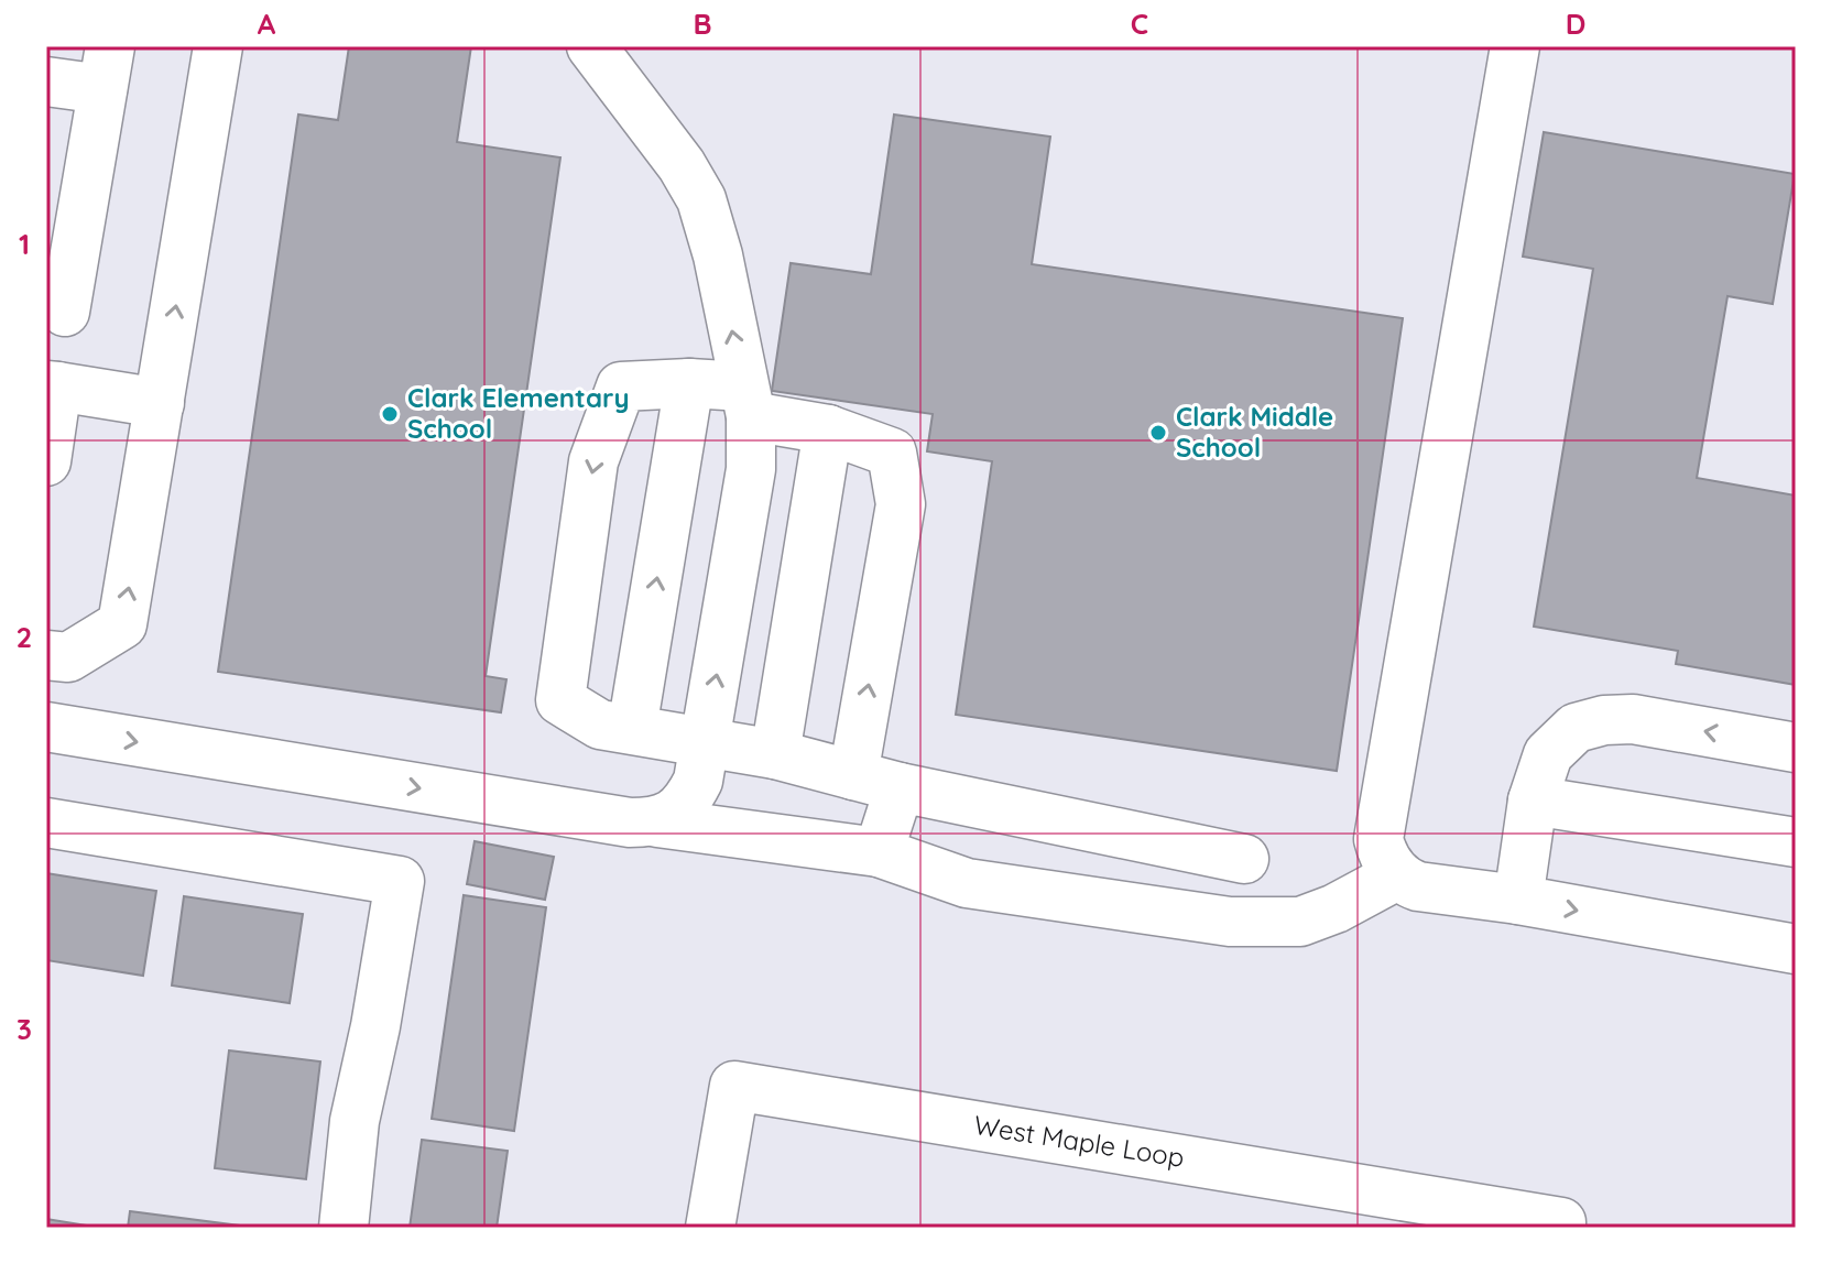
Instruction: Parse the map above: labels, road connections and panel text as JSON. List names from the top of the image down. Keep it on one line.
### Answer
{"streets":{"street":["West Maple Loop"]},"places":["Clark Elementary School","Clark Middle School"],"grid":{"columns":["A","B","C","D"],"rows":["1","2","3"]}}
